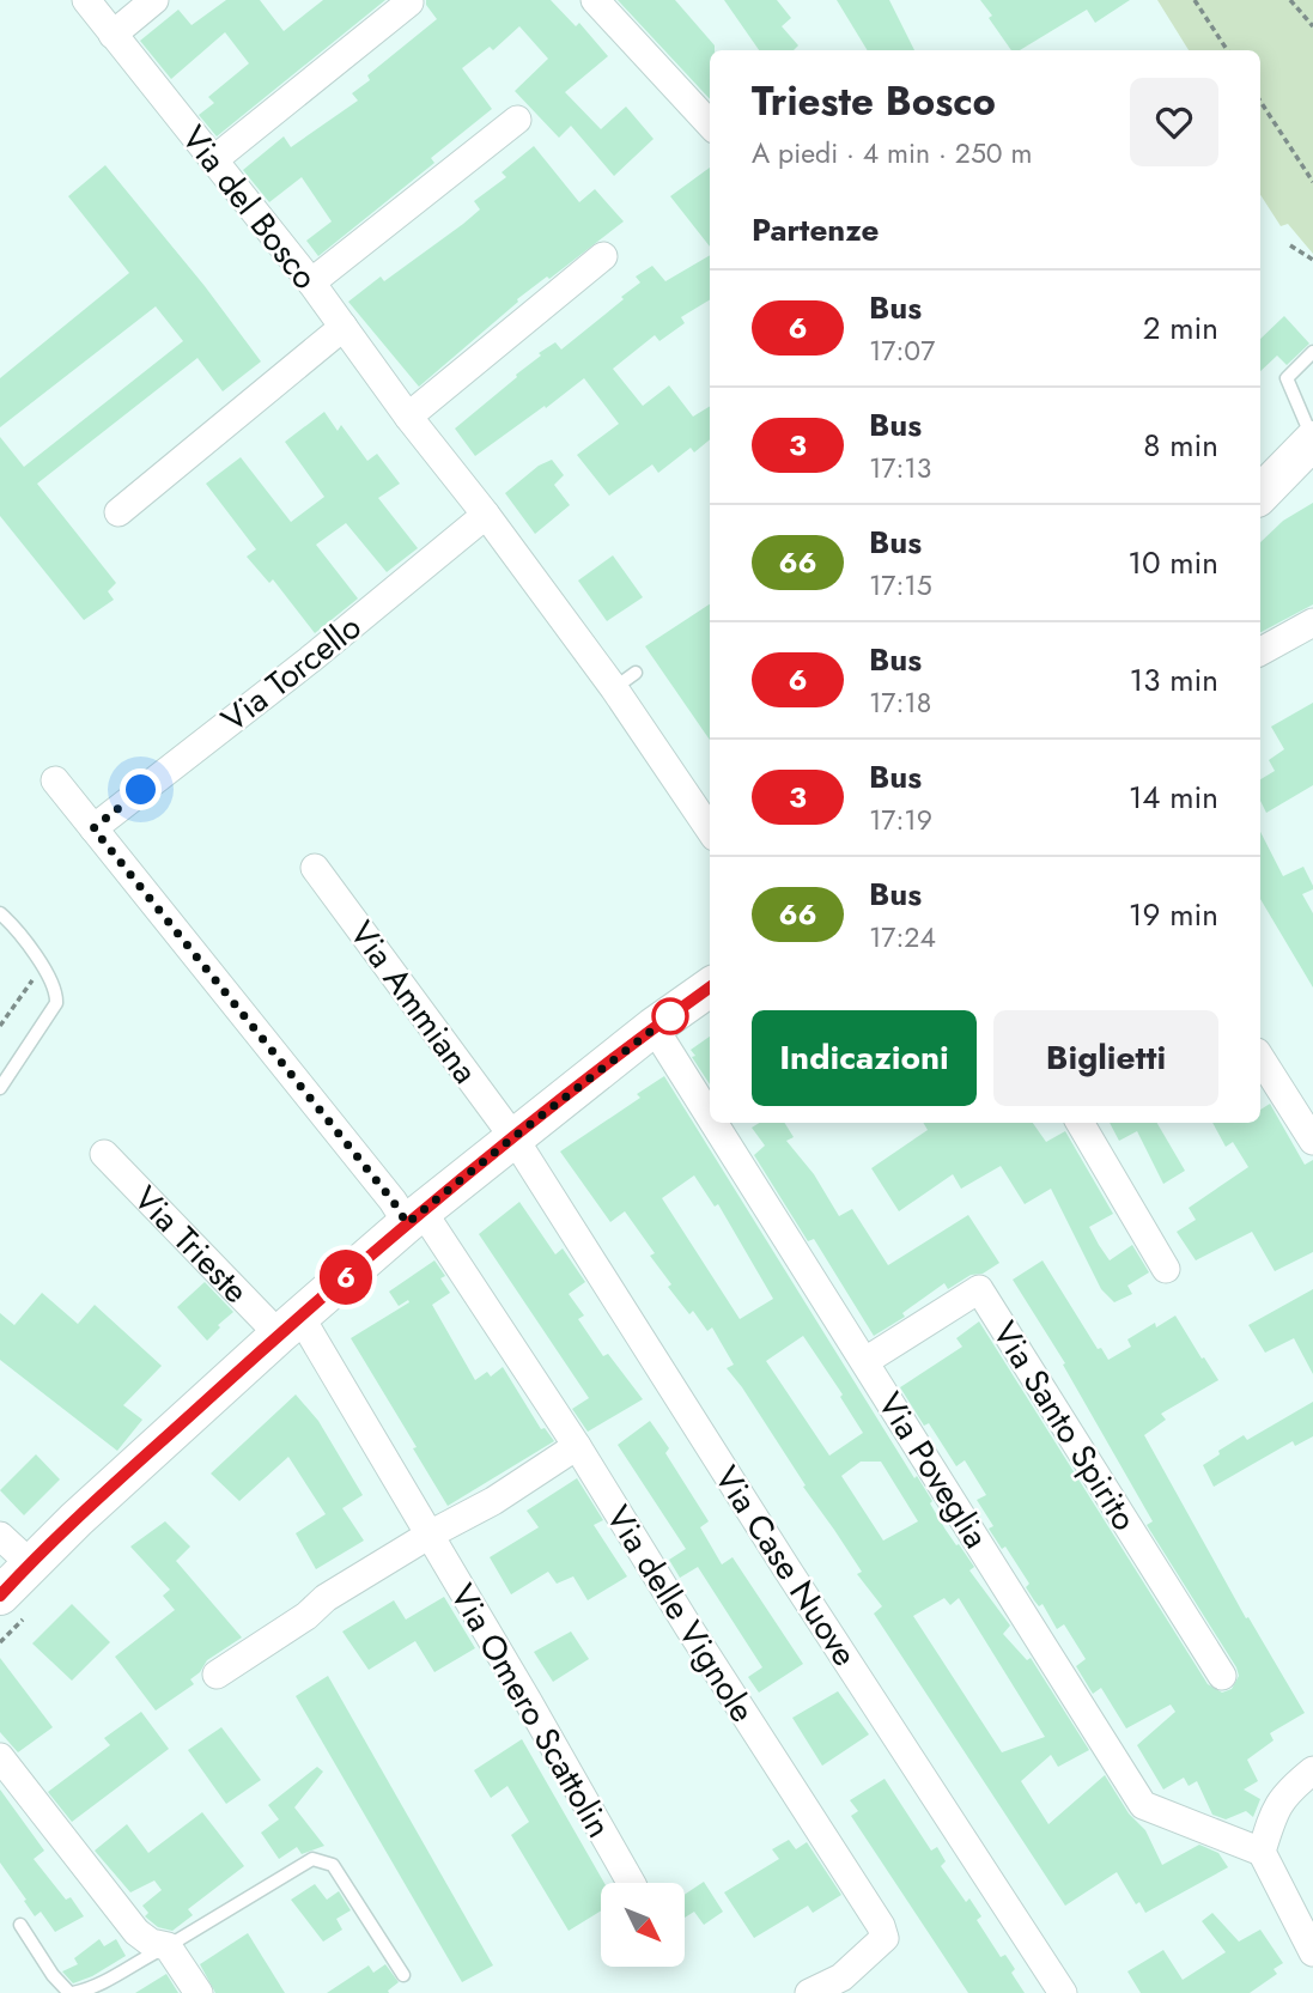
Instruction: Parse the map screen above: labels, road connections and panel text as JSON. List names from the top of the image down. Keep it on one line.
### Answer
{"streets":{"street":["Via del Bosco","Via Torcello","Via Ammiana","Via Trieste","Via Santo Spirito","Via Poveglia","Via Case Nuove","Via delle Vignole","Via Omero Scattolin"]},"crossings":[["Via del Bosco","Via Torcello"],["Via Torcello","Via delle Vignole"],["Via Ammiana","Via Case Nuove"],["Via Trieste","Via Omero Scattolin"],["Via Santo Spirito","Via Poveglia"]],"lines":["bus line 6"],"north":"bottom right","page":{"on_map":"6","heading":[["Trieste Bosco","A piedi · 4 min · 250 m"],"Partenze"],"list":[{"mark":"6","name":"Bus","note":"17:07","value":"2 min"},{"mark":"3","name":"Bus","note":"17:13","value":"8 min"},{"mark":"66","name":"Bus","note":"17:15","value":"10 min"},{"mark":"6","name":"Bus","note":"17:18","value":"13 min"},{"mark":"3","name":"Bus","note":"17:19","value":"14 min"},{"mark":"66","name":"Bus","note":"17:24","value":"19 min"}],"buttons":["Indicazioni","Biglietti"]}}
